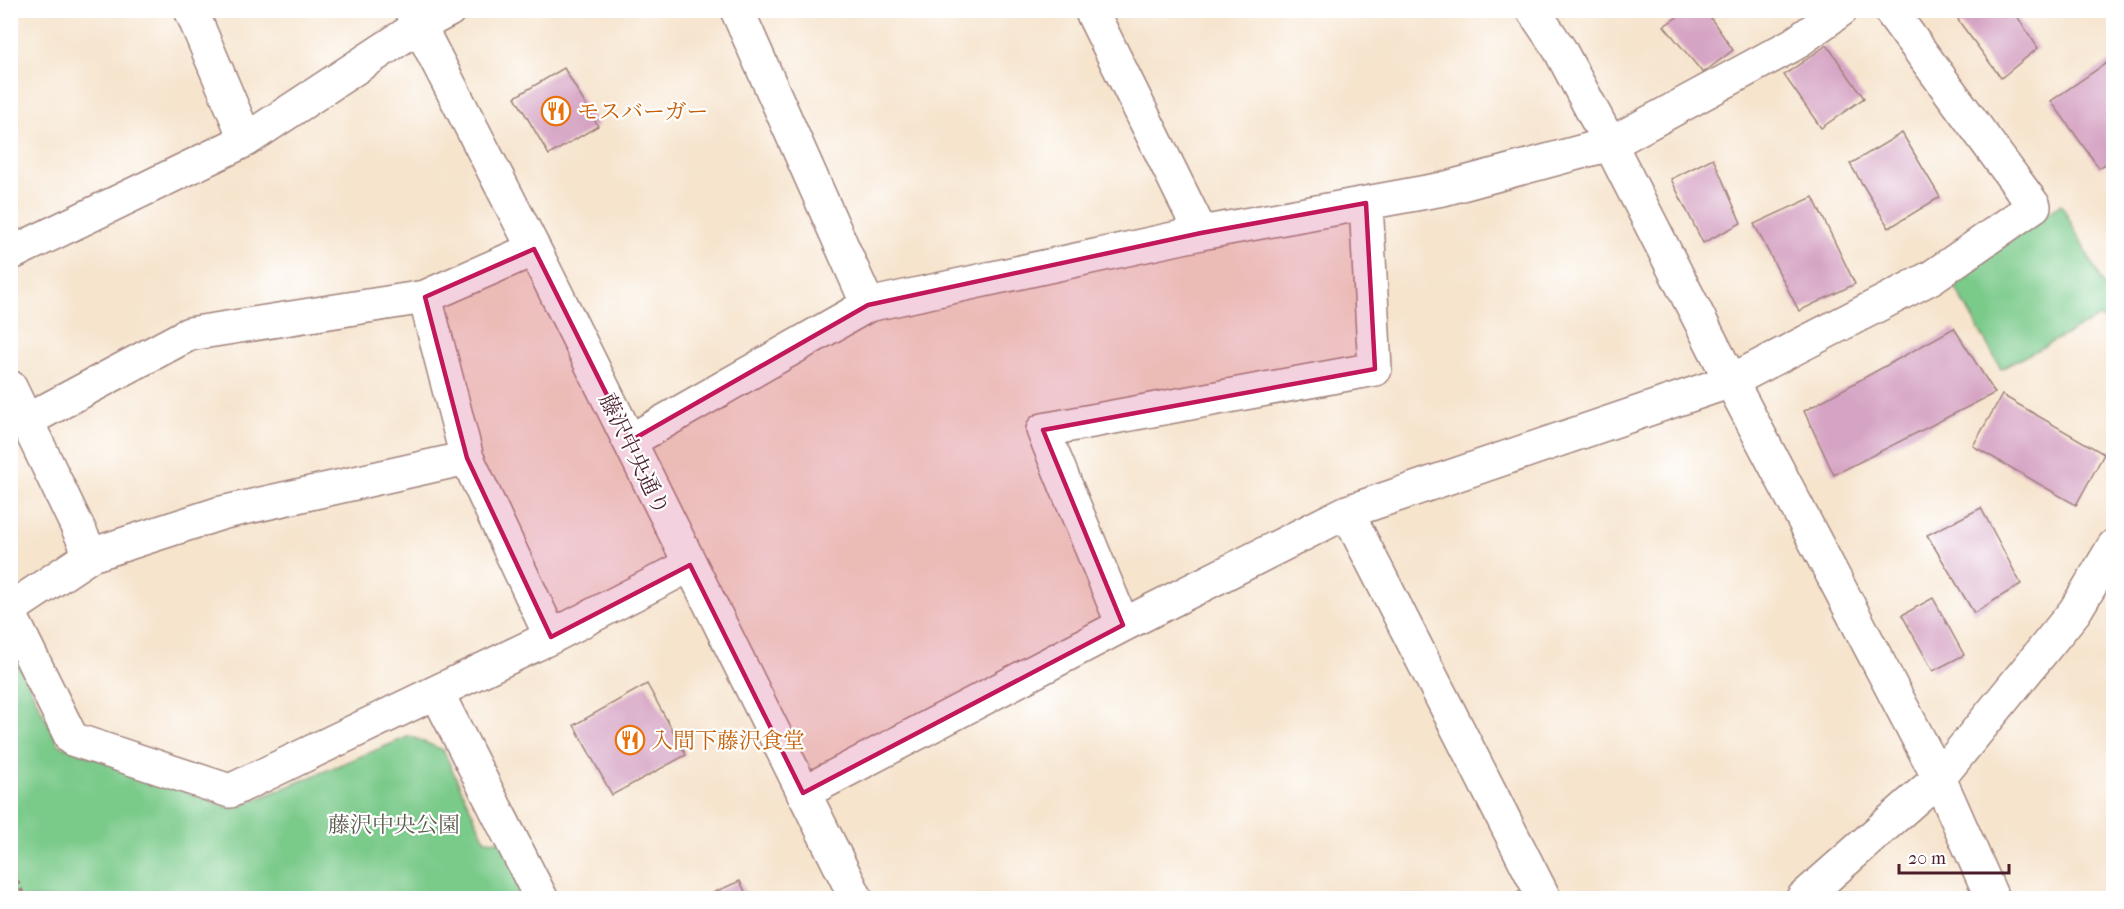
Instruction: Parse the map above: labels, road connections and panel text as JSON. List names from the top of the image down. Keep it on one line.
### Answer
{"streets":{"street":["藤沢中央通り"]},"parks":["藤沢中央公園"],"places":{"restaurant":["モスバーガー","入間下藤沢食堂"]},"scale_bar":"20 m"}
